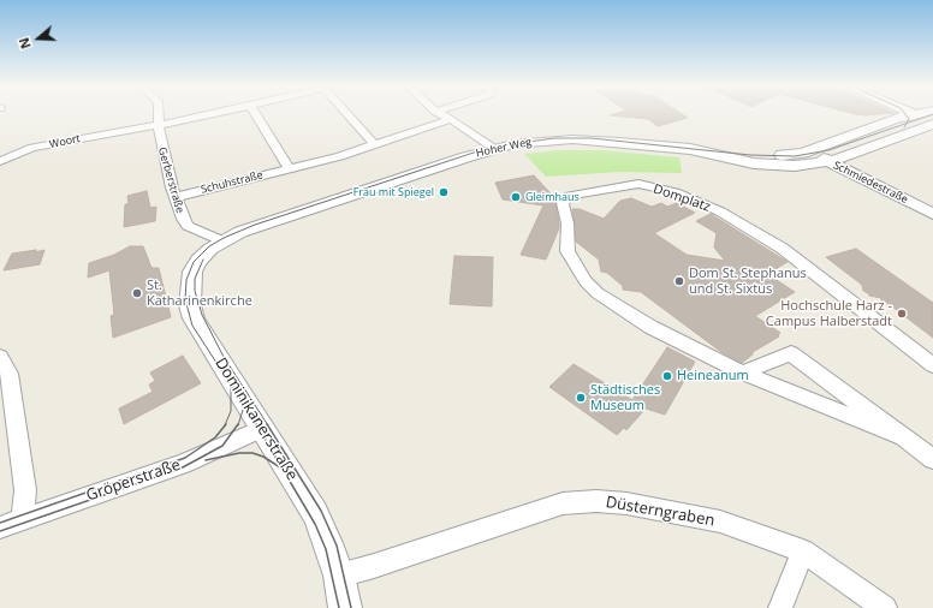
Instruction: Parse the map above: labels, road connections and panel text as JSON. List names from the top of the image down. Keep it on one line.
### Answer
{"streets":{"street":["Woort","Hoher Weg","Gerberstraße","Schuhstraße","Schmiedestraße","Domplatz","Dominikanerstraße","Gröperstraße","Düsterngraben"]},"crossings":[["Woort","Gerberstraße"],["Hoher Weg","Gerberstraße"],["Hoher Weg","Schmiedestraße"],["Hoher Weg","Dominikanerstraße"],["Gerberstraße","Schuhstraße"],["Dominikanerstraße","Gröperstraße"],["Dominikanerstraße","Düsterngraben"]],"places":["Frau mit Spiegel","Gleimhaus","Dom St. Stephanus und St. Sixtus","St. Katharinenkirche","Hochschule Harz - Campus Halberstadt","Heineanum","Städtisches Museum"],"north":"left"}
